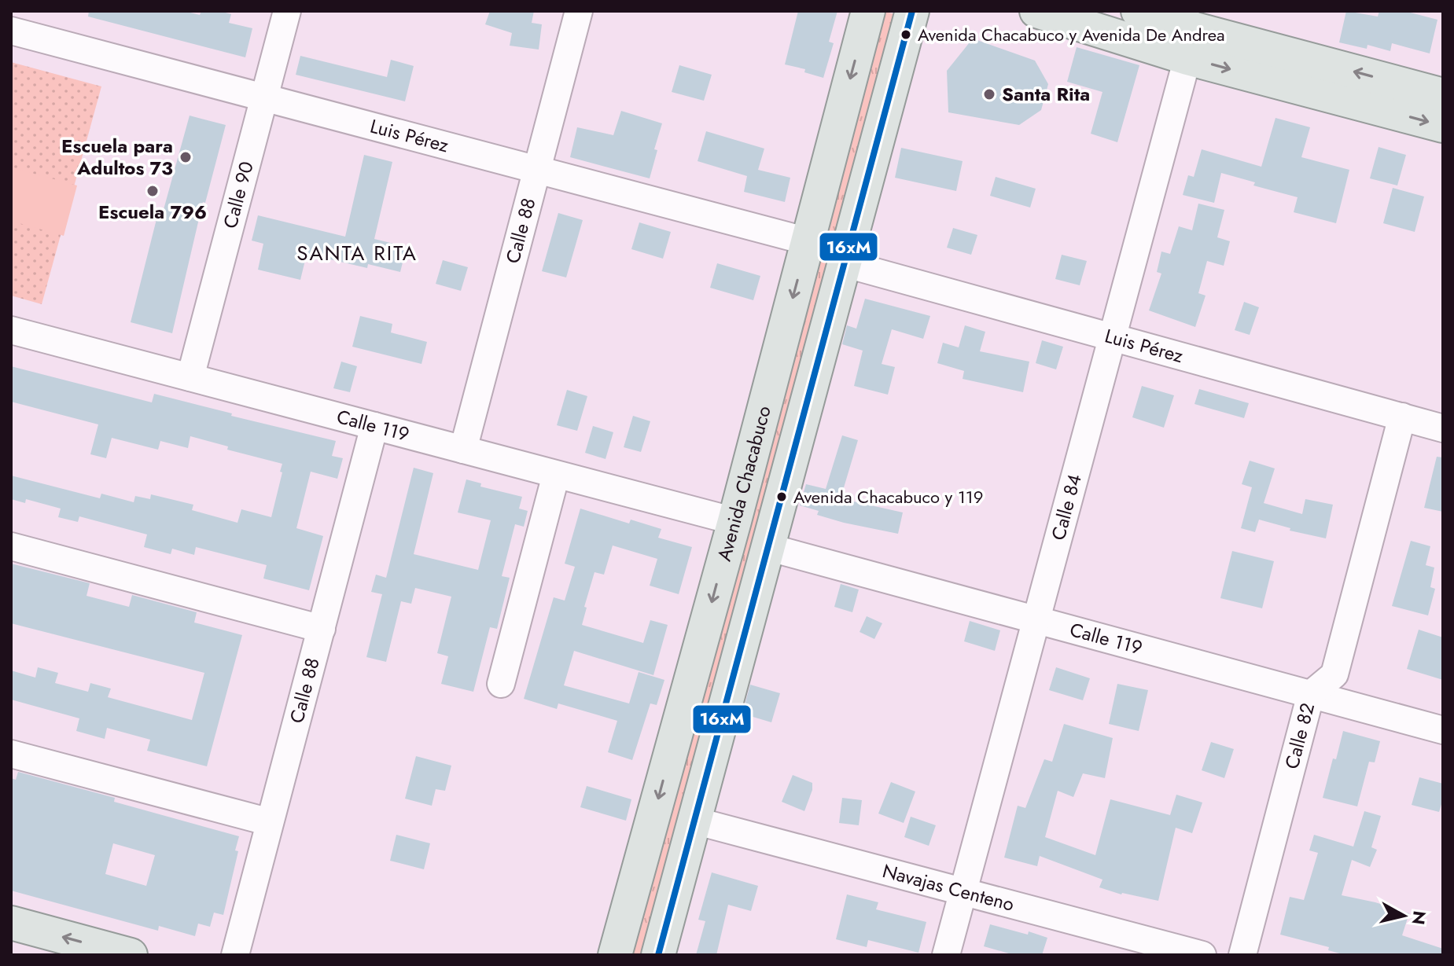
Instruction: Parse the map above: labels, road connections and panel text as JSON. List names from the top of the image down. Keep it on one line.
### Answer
{"streets":{"main road":["Avenida Chacabuco"],"street":["Luis Pérez","Calle 90","Calle 88","Calle 119","Calle 84","Calle 82","Navajas Centeno"]},"crossings":[["Luis Pérez","Calle 90"],["Luis Pérez","Calle 88"],["Luis Pérez","Avenida Chacabuco"],["Luis Pérez","Calle 84"],["Luis Pérez","Calle 82"],["Calle 90","Calle 119"],["Calle 88","Calle 119"],["Calle 119","Avenida Chacabuco"],["Calle 119","Calle 84"],["Calle 119","Calle 82"],["Calle 84","Navajas Centeno"]],"districts":["SANTA RITA"],"places":["Avenida Chacabuco y Avenida De Andrea","Santa Rita","Escuela para Adultos 73","Escuela 796","Avenida Chacabuco y 119"],"lines":["transit line 16xM"],"north":"right"}
